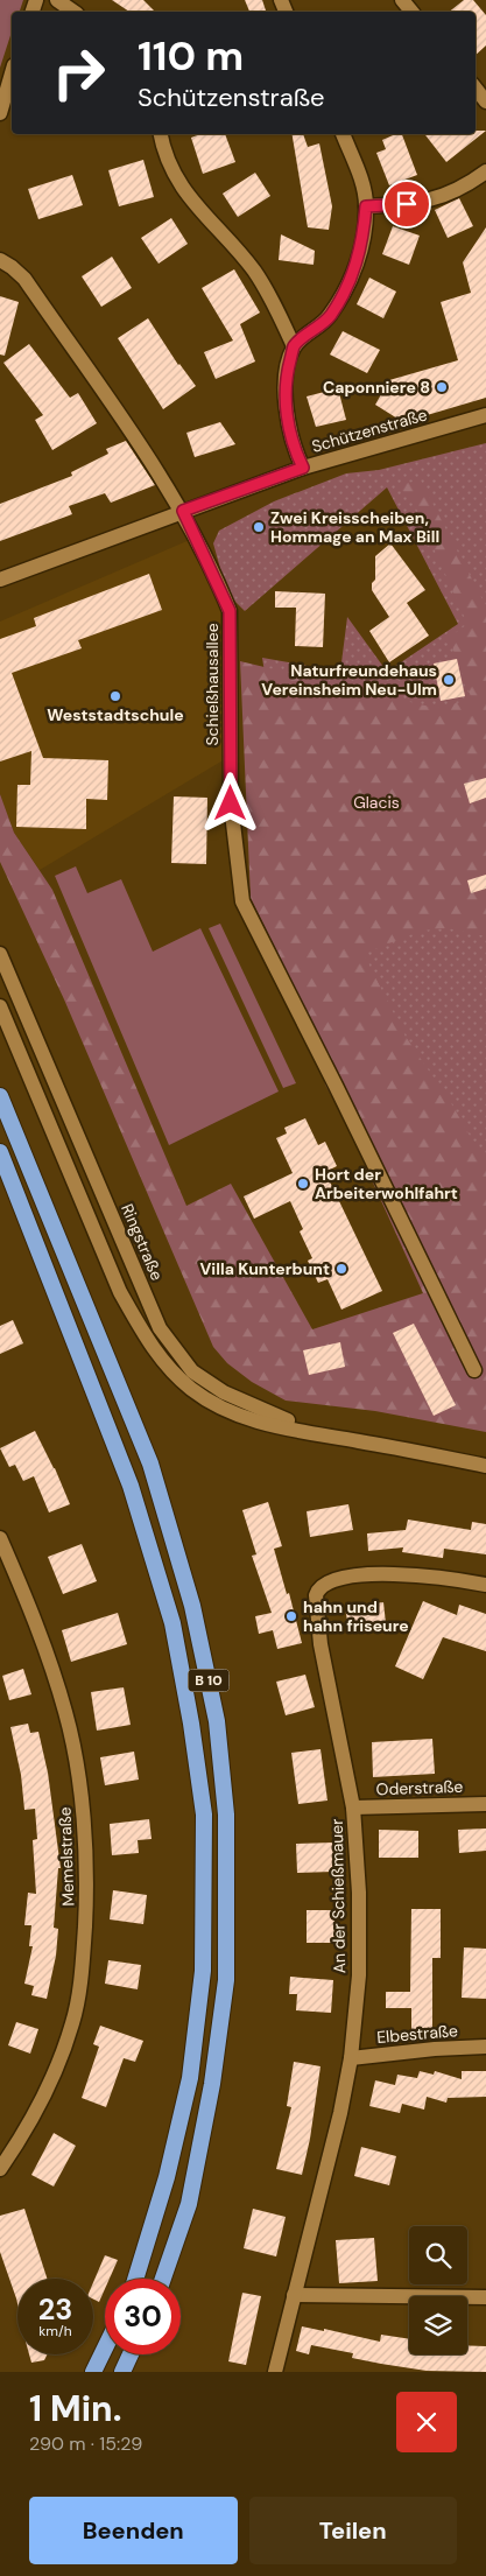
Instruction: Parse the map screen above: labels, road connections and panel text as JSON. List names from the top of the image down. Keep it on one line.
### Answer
{"streets":{"highway":["B 10"],"street":["Schützenstraße","Schießhausallee","Ringstraße","Oderstraße","Memelstraße","An der Schießmauer","Elbestraße"]},"crossings":[["Schützenstraße","Schießhausallee"],["Oderstraße","An der Schießmauer"],["An der Schießmauer","Elbestraße"]],"parks":["Glacis"],"places":["Caponniere 8","Zwei Kreisscheiben, Hommage an Max Bill","Naturfreundehaus Vereinsheim Neu-Ulm","Weststadtschule","Hort der Arbeiterwohlfahrt","Villa Kunterbunt","hahn und hahn friseure"],"page":{"turn":["110 m","Schützenstraße"],"speed":"23 km/h","limit":"30","heading":["1 Min.","290 m · 15:29"],"buttons":["Beenden","Teilen"]}}
